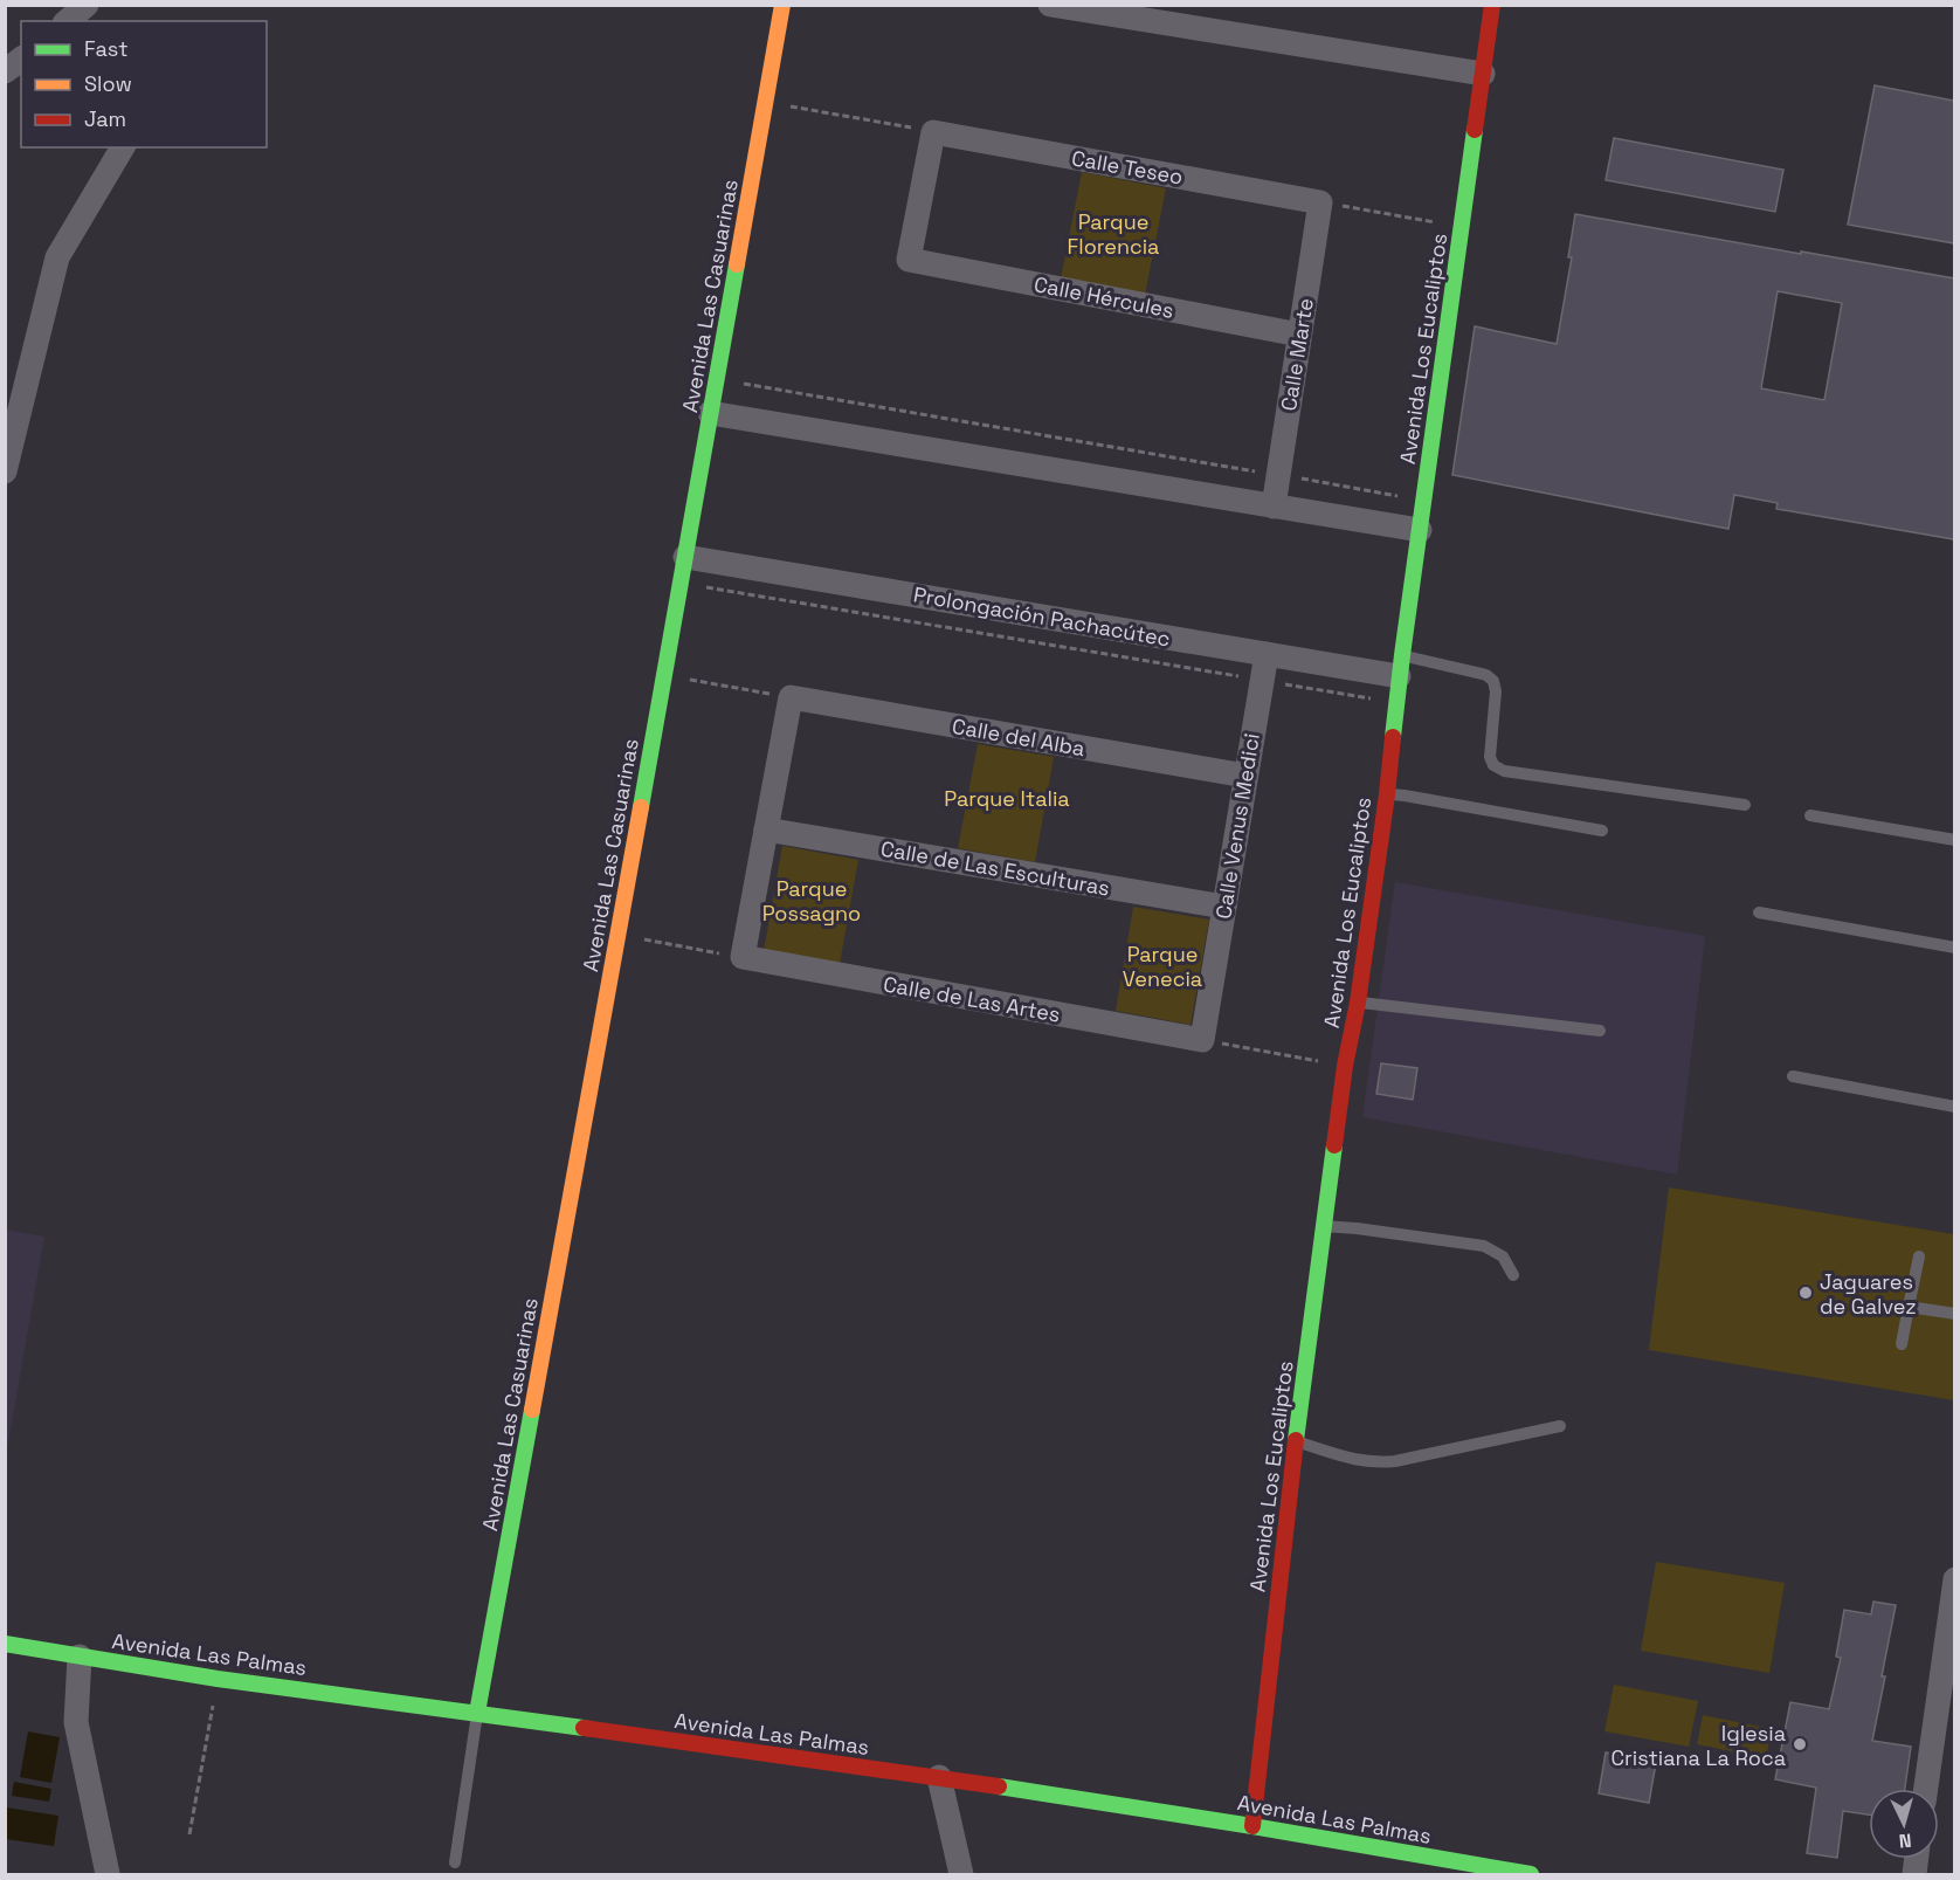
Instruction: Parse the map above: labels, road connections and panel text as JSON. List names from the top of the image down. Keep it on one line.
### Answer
{"streets":{"street":["Calle Teseo","Avenida Las Casuarinas","Calle Hércules","Avenida Los Eucaliptos","Calle Marte","Prolongación Pachacútec","Calle del Alba","Calle Venus Medici","Calle de Las Esculturas","Calle de Las Artes","Avenida Las Palmas"]},"crossings":[["Calle Teseo","Calle Hércules"],["Calle Teseo","Calle Marte"],["Avenida Las Casuarinas","Prolongación Pachacútec"],["Avenida Las Casuarinas","Avenida Las Palmas"],["Calle Hércules","Calle Marte"],["Avenida Los Eucaliptos","Prolongación Pachacútec"],["Avenida Los Eucaliptos","Avenida Las Palmas"],["Prolongación Pachacútec","Calle Venus Medici"],["Calle del Alba","Calle Venus Medici"],["Calle Venus Medici","Calle de Las Esculturas"],["Calle Venus Medici","Calle de Las Artes"]],"parks":["Parque Florencia","Parque Italia","Parque Possagno","Parque Venecia"],"places":["Jaguares de Galvez","Iglesia Cristiana La Roca"],"legend":["Fast","Slow","Jam"],"north":"bottom"}
